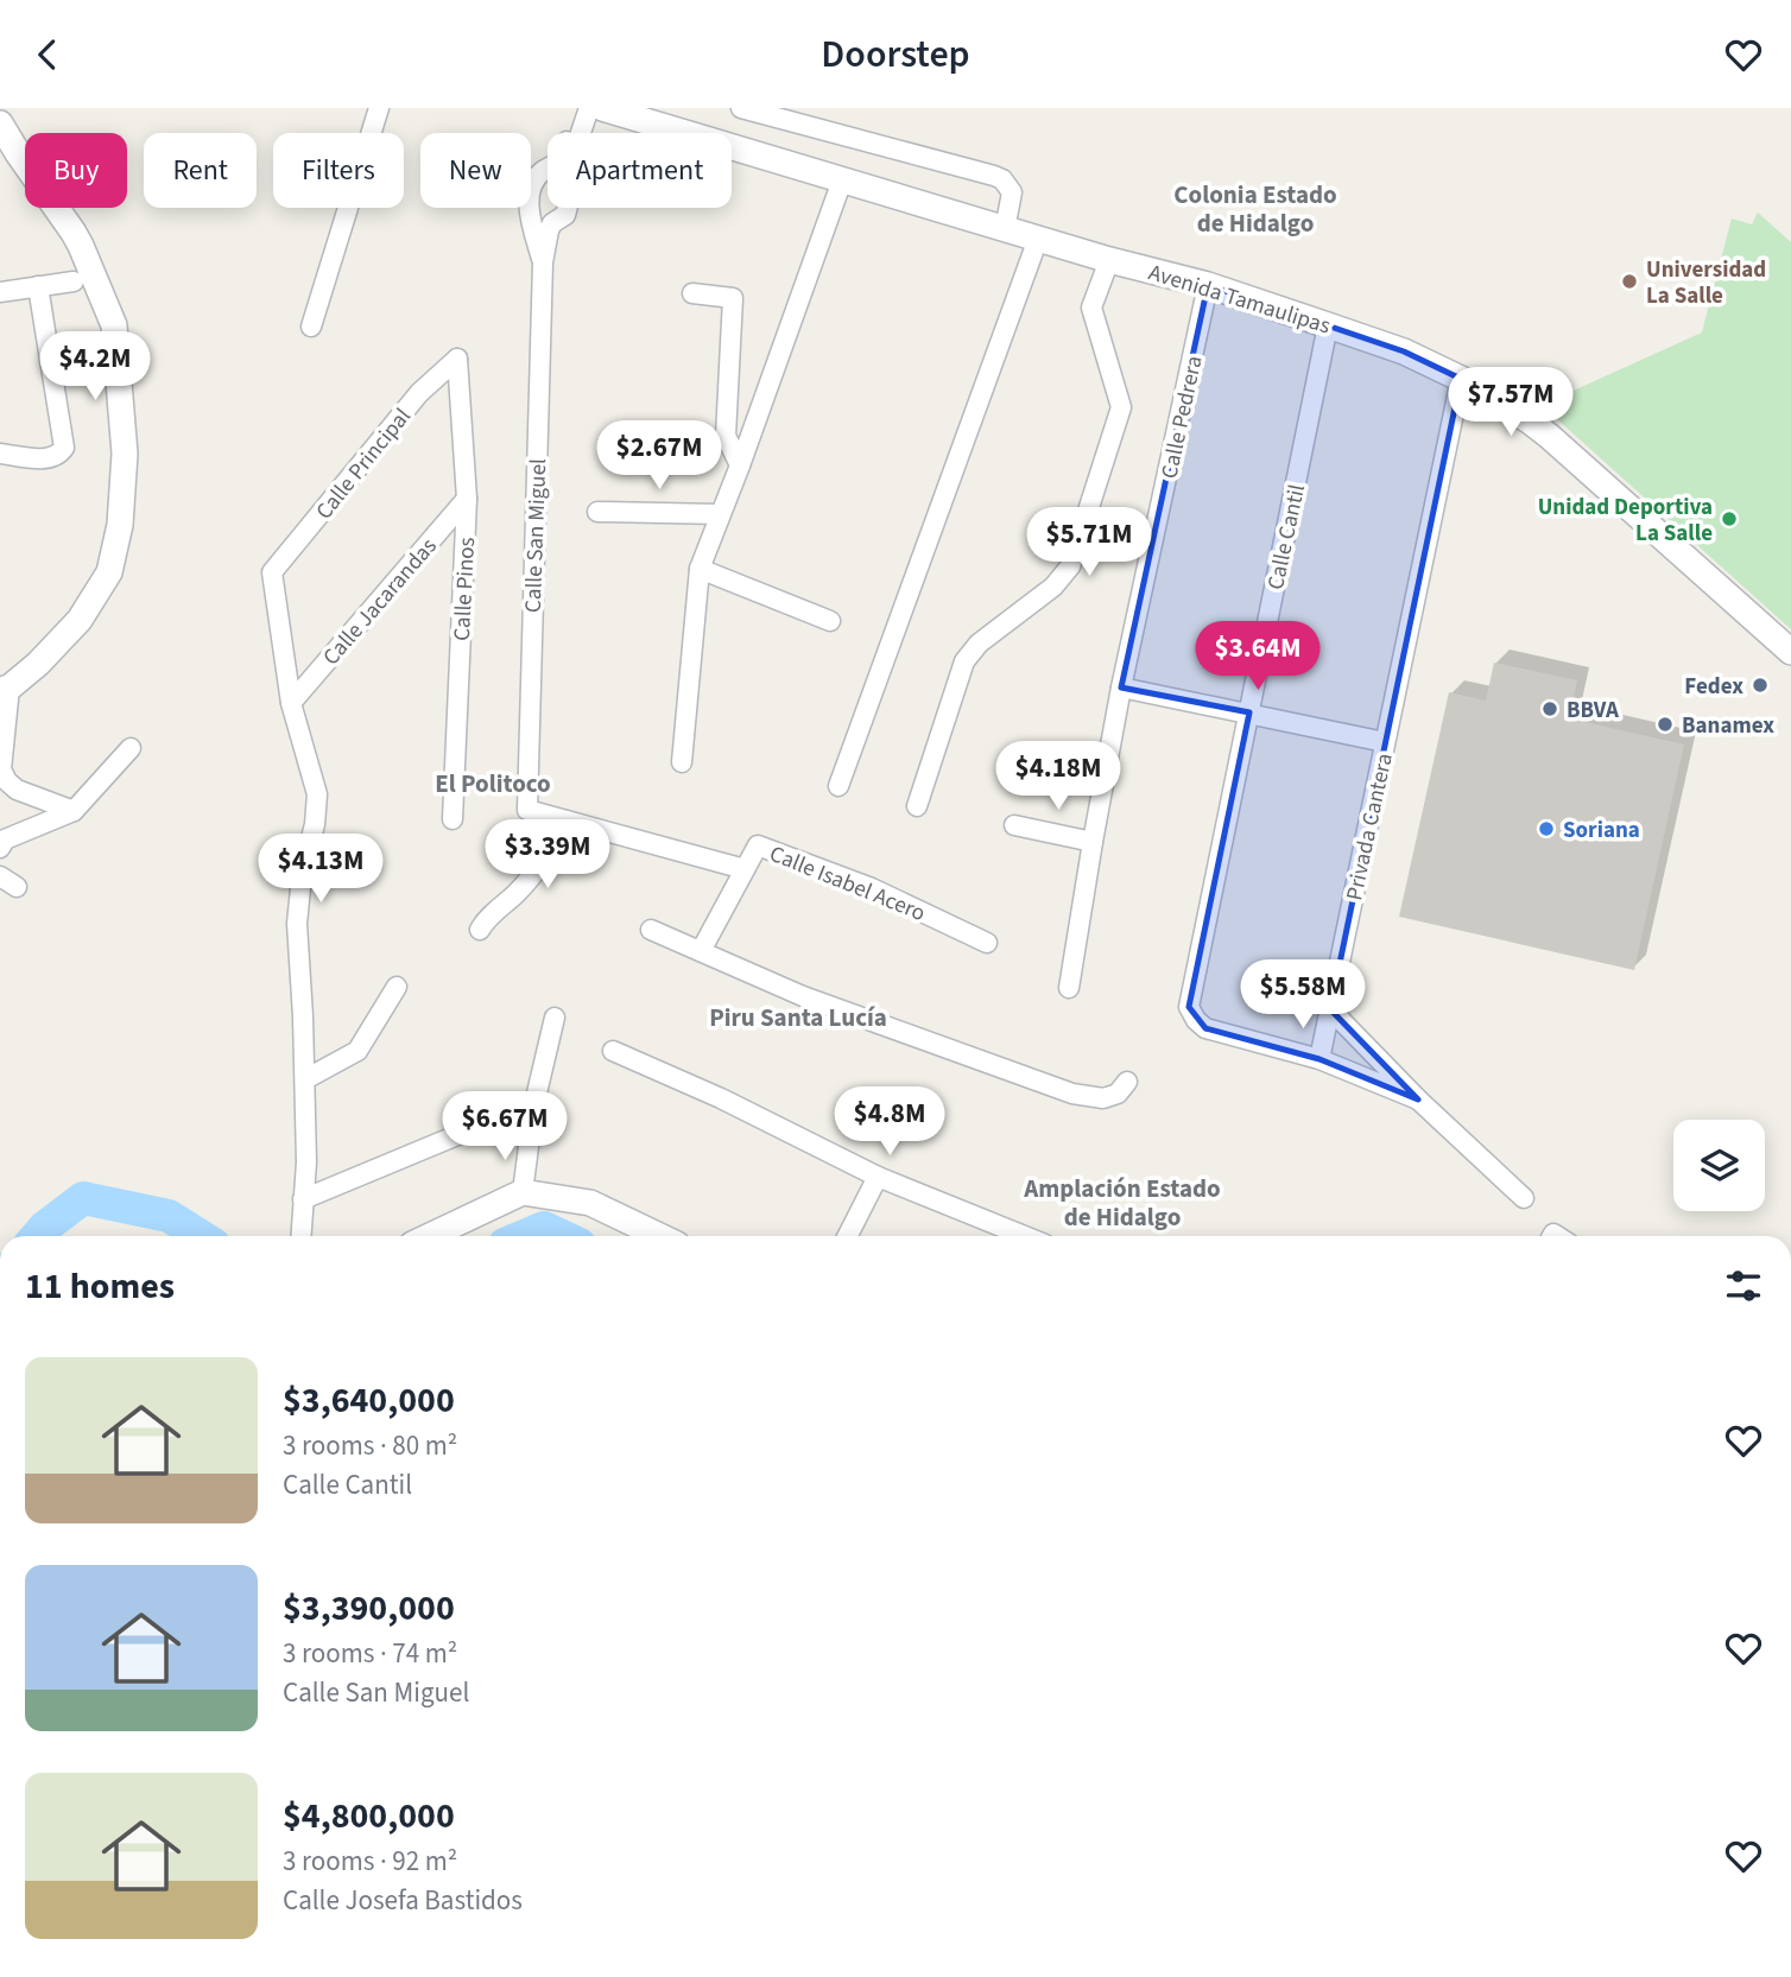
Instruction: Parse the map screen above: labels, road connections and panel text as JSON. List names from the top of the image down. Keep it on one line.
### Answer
{"streets":{"street":["Avenida Tamaulipas","Calle Pedrera","Calle Principal","Calle San Miguel","Calle Cantil","Calle Pinos","Calle Jacarandas","Privada Cantera","Calle Isabel Acero"]},"crossings":[["Avenida Tamaulipas","Calle Pedrera"],["Avenida Tamaulipas","Calle Cantil"],["Avenida Tamaulipas","Privada Cantera"],["Calle Principal","Calle Pinos"],["Calle Principal","Calle Jacarandas"],["Calle San Miguel","Calle Isabel Acero"],["Calle Cantil","Privada Cantera"],["Calle Pinos","Calle Jacarandas"]],"districts":["Colonia Estado de Hidalgo","El Politoco","Piru Santa Lucía","Amplación Estado de Hidalgo"],"places":["Universidad La Salle","Unidad Deportiva La Salle","Fedex","BBVA","Banamex","Soriana"],"page":{"header":"Doorstep","chip":["Buy","Rent","Filters","New","Apartment"],"price":["$4.2M","$7.57M","$2.67M","$5.71M","$3.64M","$4.18M","$3.39M","$4.13M","$5.58M","$4.8M","$6.67M"],"heading":"11 homes","list":[{"name":"$3,640,000","note":"3 rooms · 80 m² · Calle Cantil"},{"name":"$3,390,000","note":"3 rooms · 74 m² · Calle San Miguel"},{"name":"$4,800,000","note":"3 rooms · 92 m² · Calle Josefa Bastidos"}]}}
